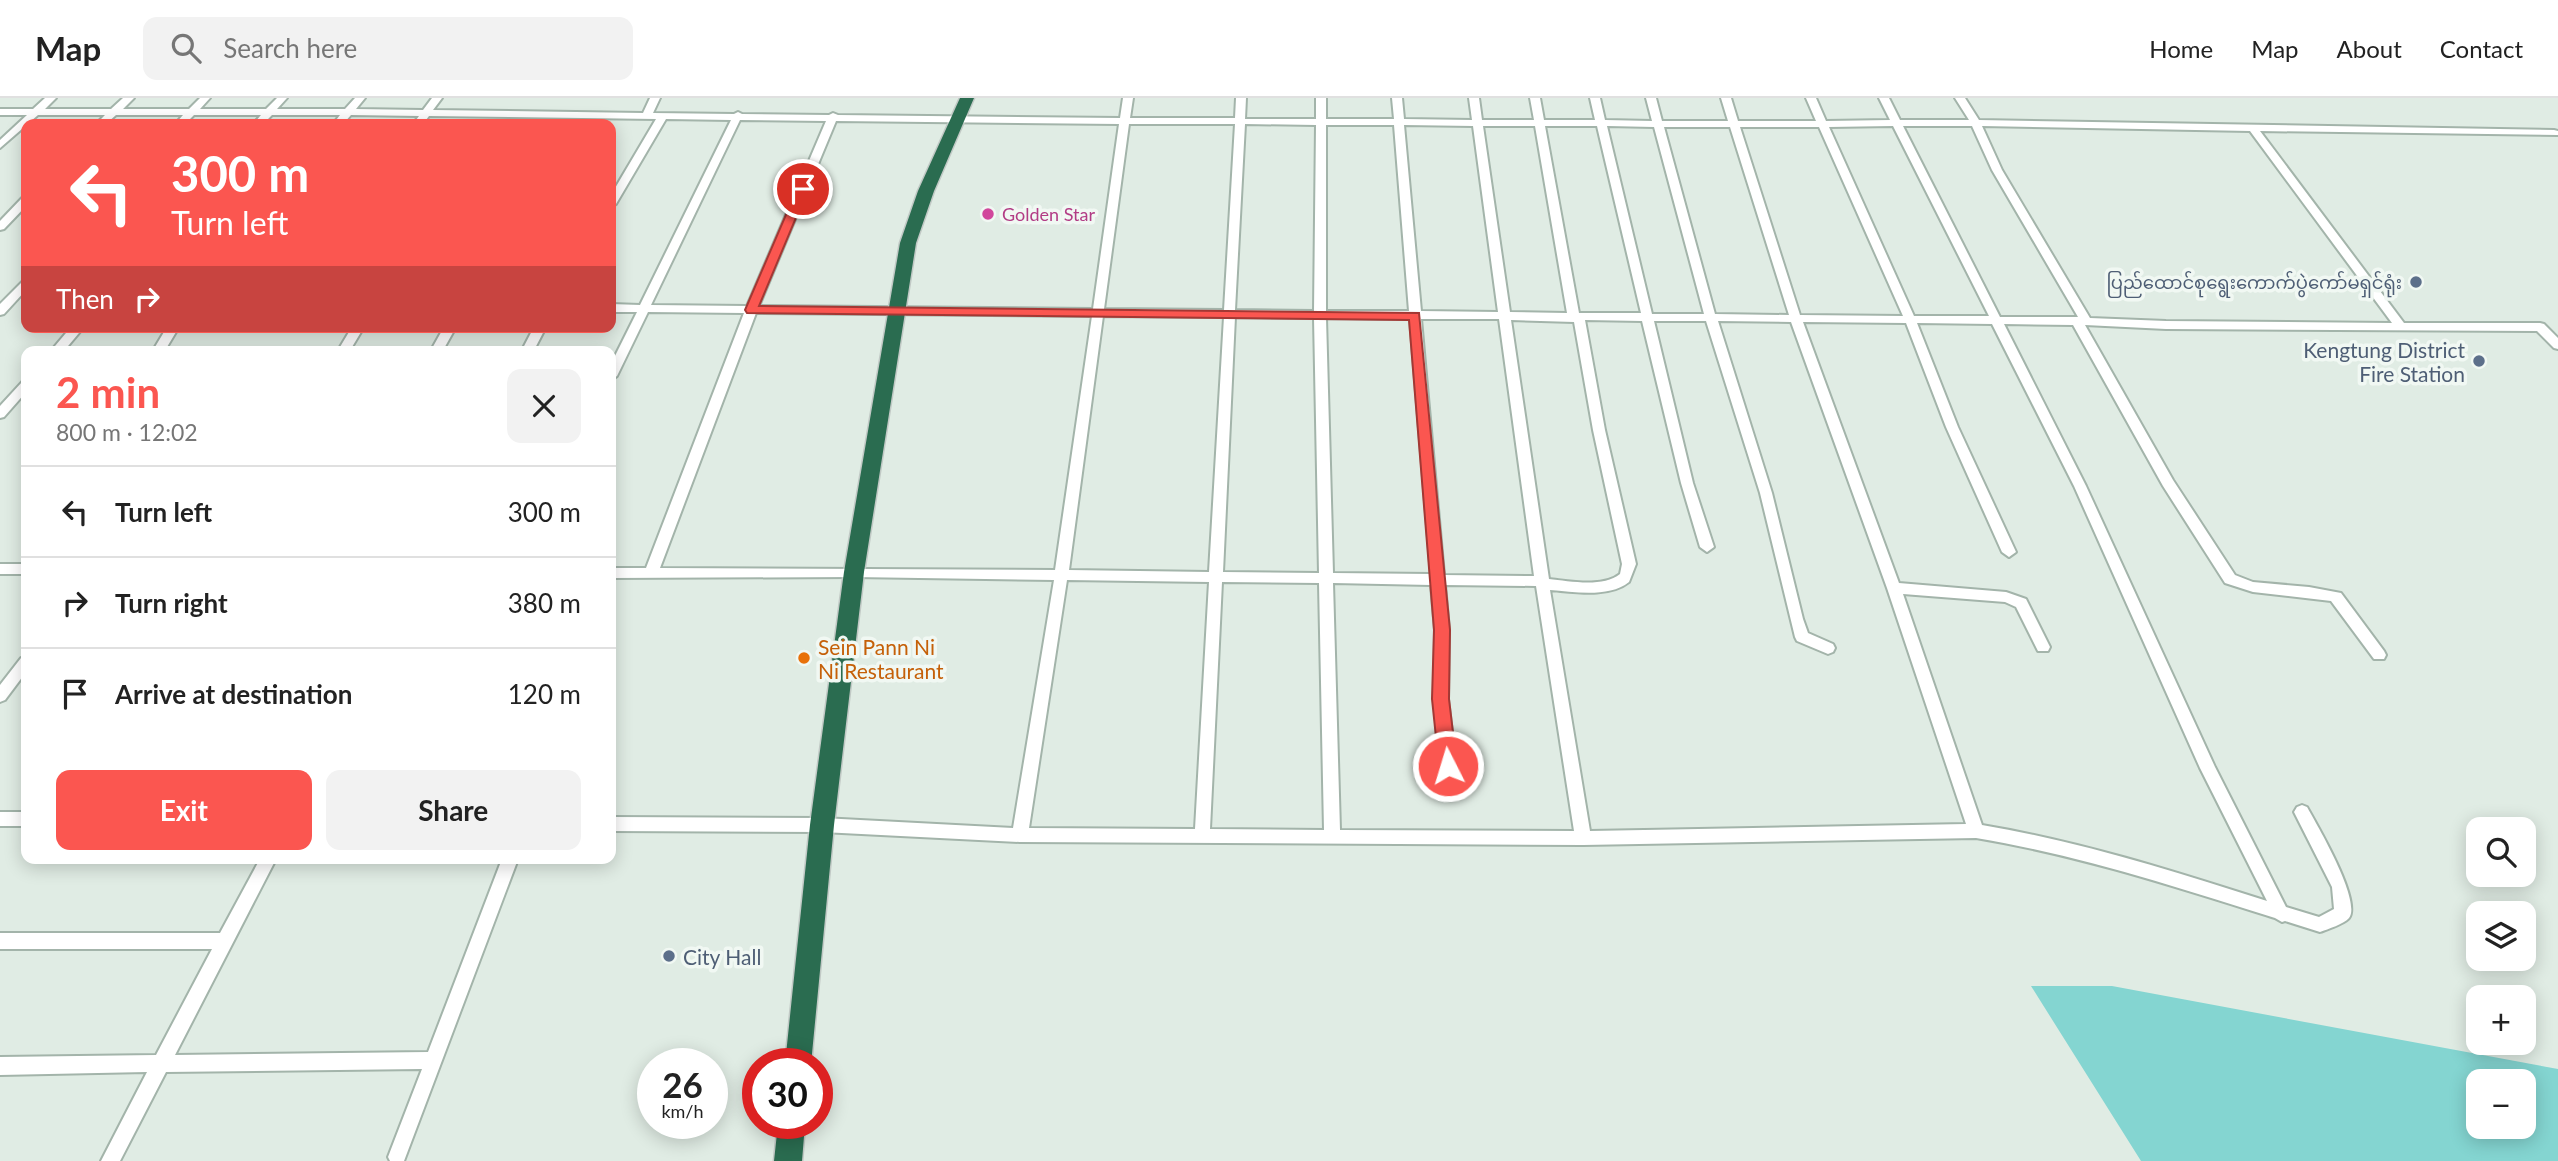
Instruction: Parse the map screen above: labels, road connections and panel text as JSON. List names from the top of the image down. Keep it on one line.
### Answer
{"places":["Golden Star","ပြည်ထောင်စုရွေးကောက်ပွဲကော်မရှင်ရုံး","Kengtung District Fire Station","Sein Pann Ni Ni Restaurant","City Hall"],"page":{"header":"Map","search":"Search here","nav":["Home","Map","About","Contact"],"turn":["300 m","Turn left"],"then":"Then","heading":["2 min","800 m · 12:02"],"list":[{"name":"Turn left","value":"300 m"},{"name":"Turn right","value":"380 m"},{"name":"Arrive at destination","value":"120 m"}],"buttons":["Exit","Share"],"map_buttons":["+","−"],"speed":"26 km/h","limit":"30"}}
